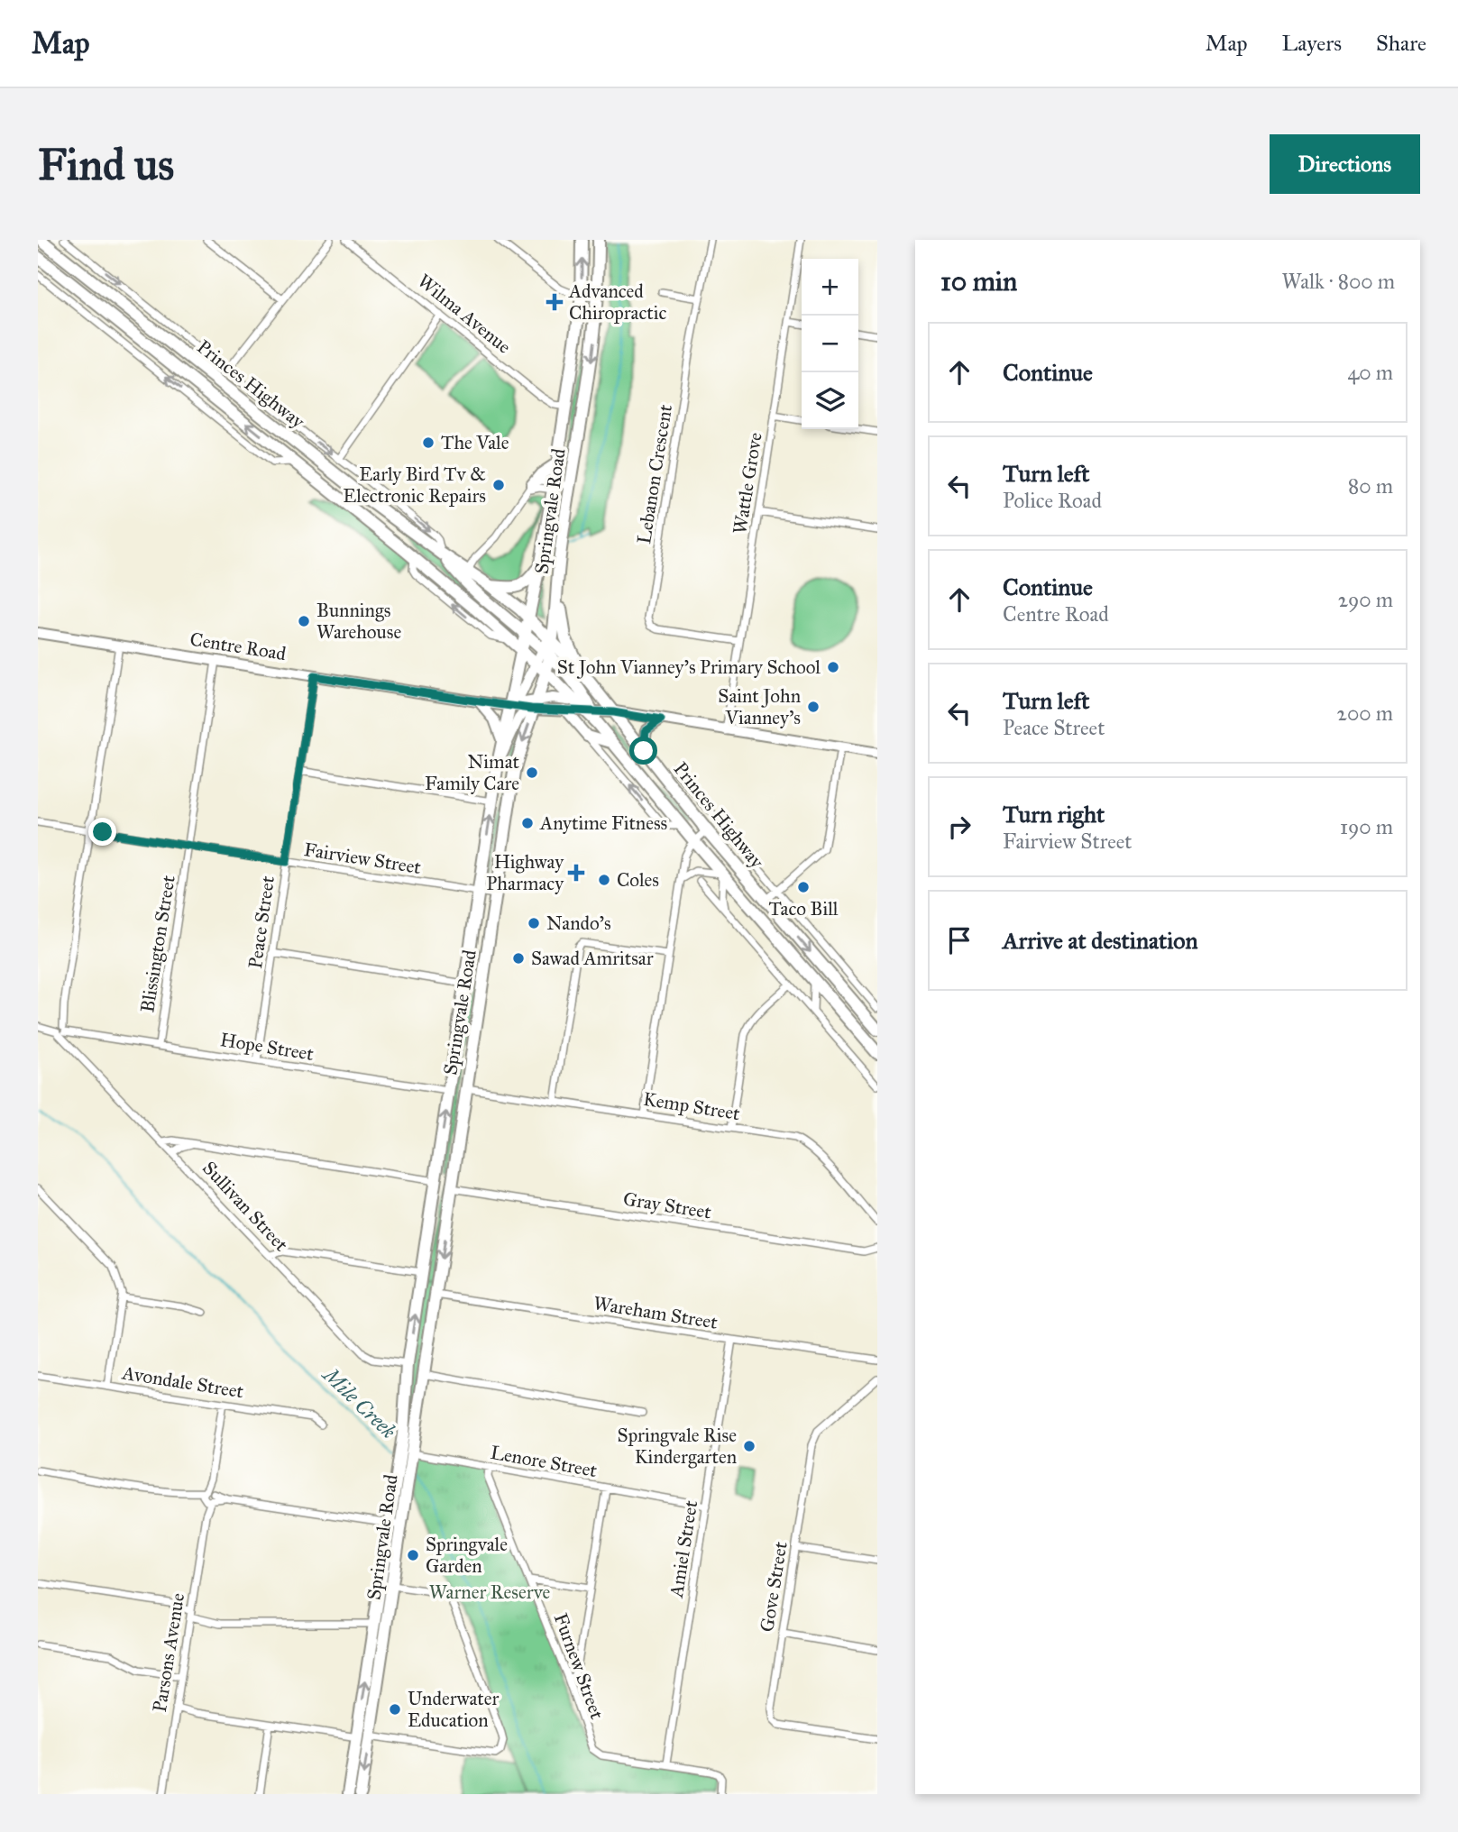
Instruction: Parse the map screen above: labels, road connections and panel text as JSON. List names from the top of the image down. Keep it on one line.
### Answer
{"streets":{"highway":["Princes Highway","Springvale Road"],"main road":["Centre Road"],"street":["Wilma Avenue","Lebanon Crescent","Wattle Grove","Fairview Street","Peace Street","Blissington Street","Hope Street","Kemp Street","Gray Street","Sullivan Street","Wareham Street","Avondale Street","Lenore Street","Amiel Street","Gove Street","Parsons Avenue","Furnew Street"]},"crossings":[["Wilma Avenue","Springvale Road"],["Princes Highway","Springvale Road"],["Princes Highway","Centre Road"],["Lebanon Crescent","Wattle Grove"],["Wattle Grove","Centre Road"],["Springvale Road","Centre Road"],["Springvale Road","Fairview Street"],["Springvale Road","Hope Street"],["Springvale Road","Kemp Street"],["Springvale Road","Gray Street"],["Springvale Road","Sullivan Street"],["Springvale Road","Wareham Street"],["Springvale Road","Lenore Street"],["Centre Road","Peace Street"],["Centre Road","Blissington Street"],["Fairview Street","Peace Street"],["Fairview Street","Blissington Street"],["Peace Street","Hope Street"],["Blissington Street","Hope Street"],["Hope Street","Sullivan Street"],["Wareham Street","Amiel Street"],["Avondale Street","Parsons Avenue"],["Lenore Street","Amiel Street"],["Lenore Street","Furnew Street"],["Amiel Street","Furnew Street"]],"water":["Mile Creek"],"parks":["Warner Reserve"],"places":{"health":["Advanced Chiropractic","Highway Pharmacy"],"other":["The Vale","Early Bird Tv & Electronic Repairs","Bunnings Warehouse","St John Vianney's Primary School","Saint John Vianney's","Nimat Family Care","Anytime Fitness","Coles","Taco Bill","Nando's","Sawad Amritsar","Springvale Rise Kindergarten","Springvale Garden","Underwater Education"]},"page":{"header":"Map","nav":["Map","Layers","Share"],"buttons":"Directions","title":"Find us","heading":["10 min","Walk · 800 m"],"map_buttons":["+","−"],"list":[["Continue","40 m"],["Turn left","Police Road","80 m"],["Continue","Centre Road","290 m"],["Turn left","Peace Street","200 m"],["Turn right","Fairview Street","190 m"],"Arrive at destination"]}}
